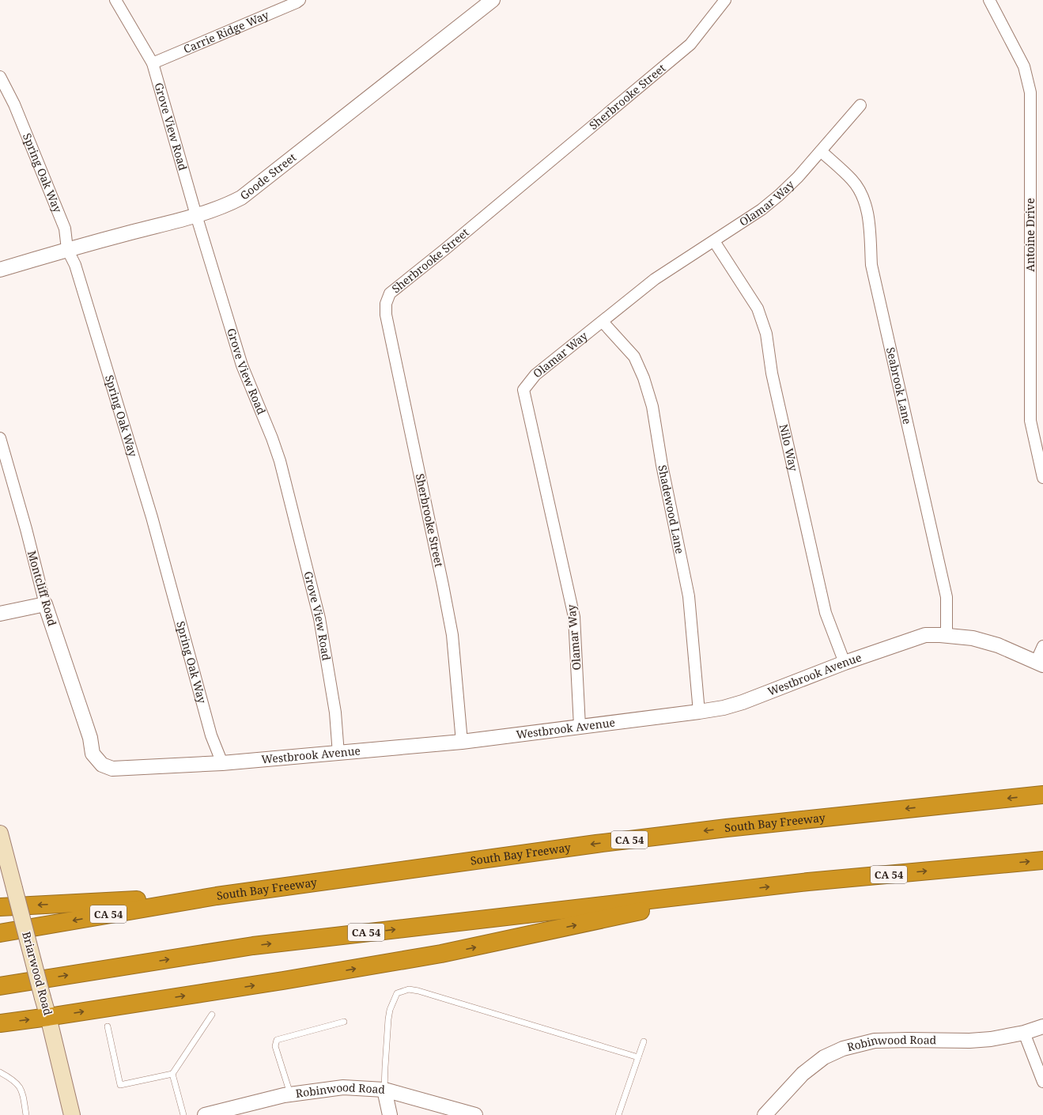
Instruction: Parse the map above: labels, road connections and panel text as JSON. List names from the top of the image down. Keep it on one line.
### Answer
{"streets":{"highway":["South Bay Freeway","CA 54"],"main road":["Briarwood Road"],"street":["Carrie Ridge Way","Sherbrooke Street","Grove View Road","Spring Oak Way","Goode Street","Olamar Way","Antoine Drive","Seabrook Lane","Nilo Way","Shadewood Lane","Montcliff Road","Westbrook Avenue","Robinwood Road"]},"crossings":[["Carrie Ridge Way","Grove View Road"],["Sherbrooke Street","Westbrook Avenue"],["Grove View Road","Goode Street"],["Grove View Road","Westbrook Avenue"],["Spring Oak Way","Goode Street"],["Spring Oak Way","Westbrook Avenue"],["Olamar Way","Seabrook Lane"],["Olamar Way","Nilo Way"],["Olamar Way","Shadewood Lane"],["Olamar Way","Westbrook Avenue"],["Seabrook Lane","Westbrook Avenue"],["Nilo Way","Westbrook Avenue"],["Shadewood Lane","Westbrook Avenue"],["Montcliff Road","Westbrook Avenue"]]}
